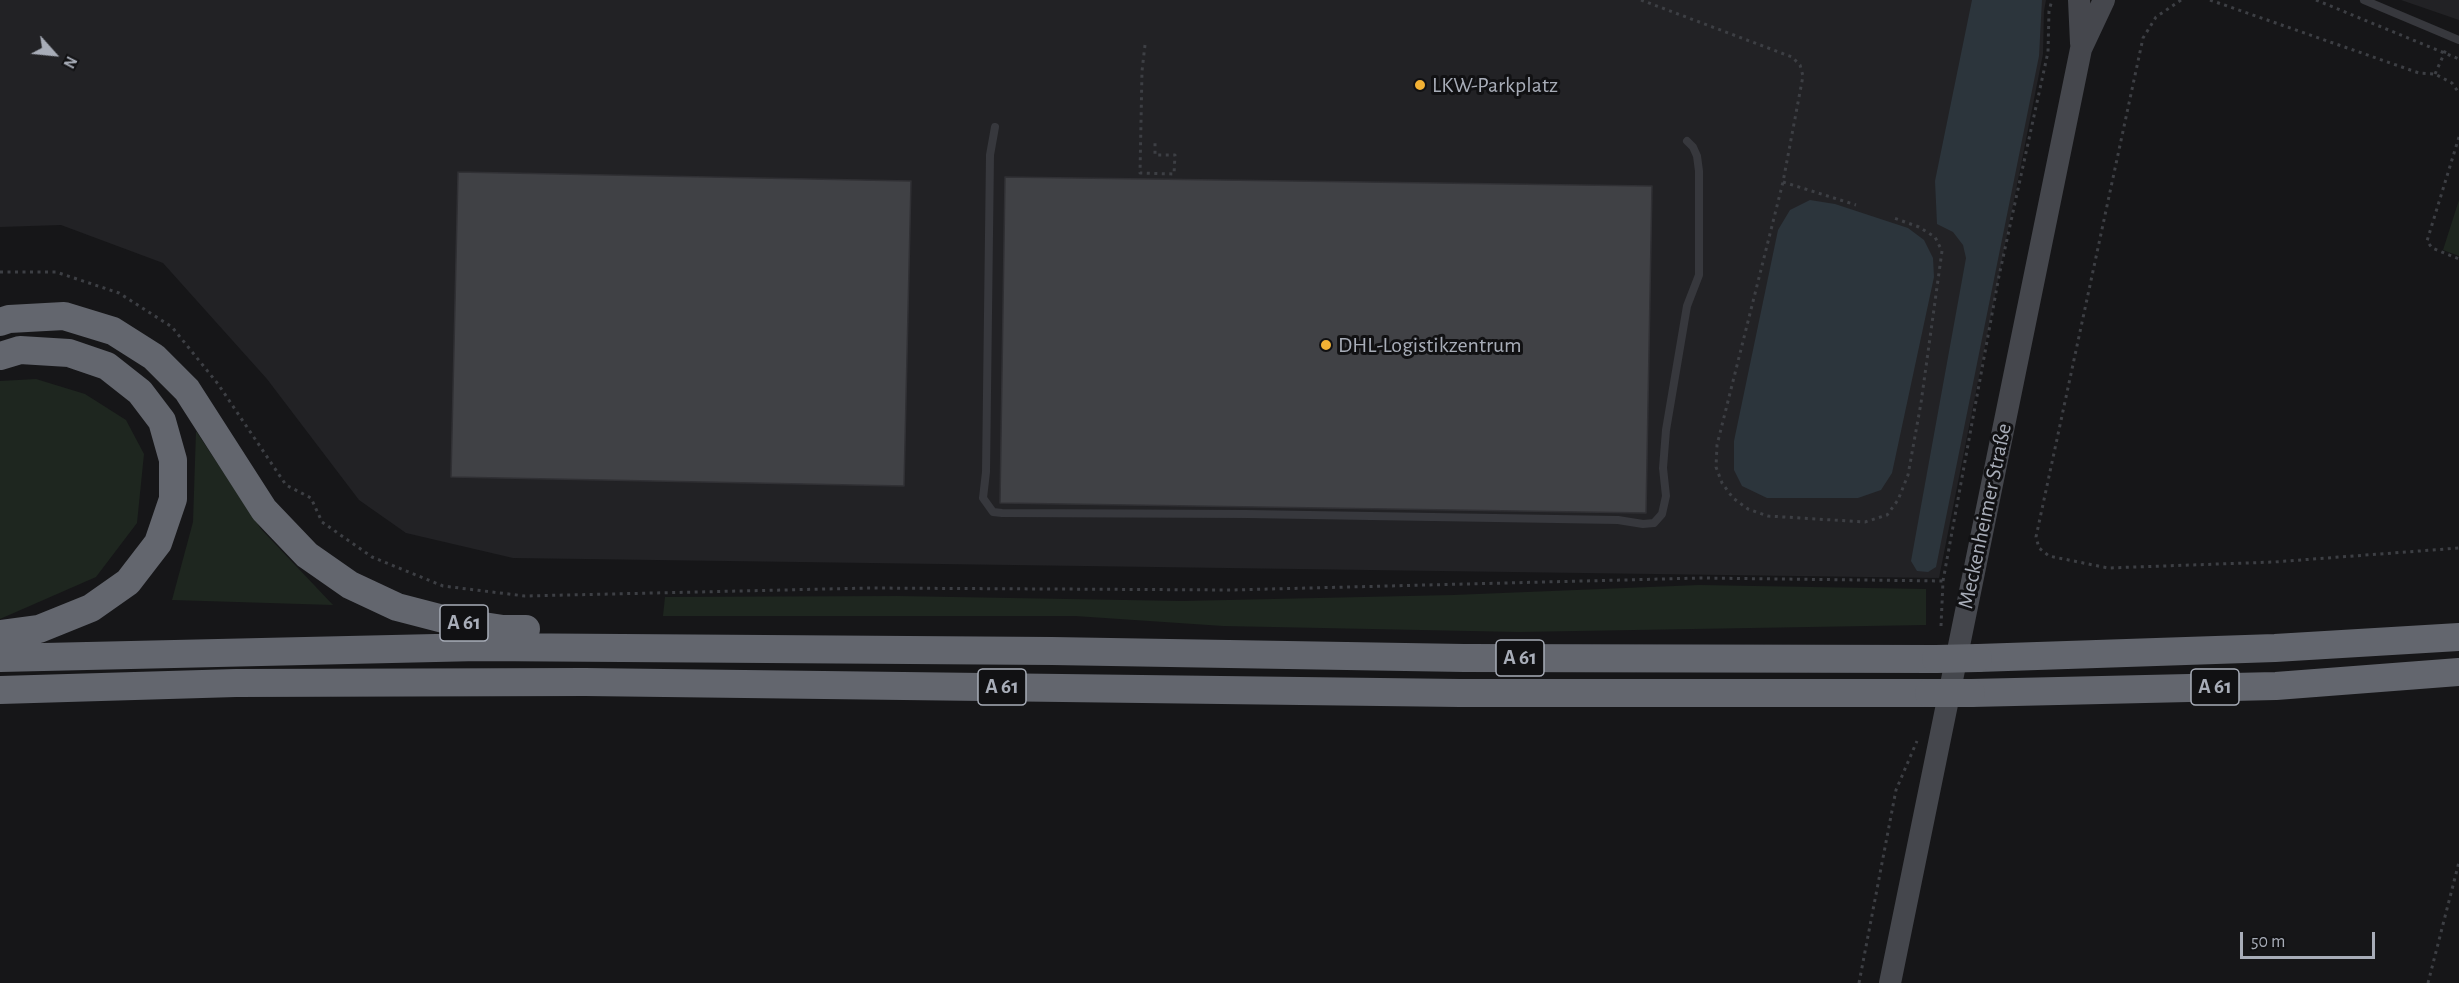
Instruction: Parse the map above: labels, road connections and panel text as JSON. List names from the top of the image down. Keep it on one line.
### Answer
{"streets":{"highway":["A 61"],"main road":["Meckenheimer Straße"]},"places":["LKW-Parkplatz","DHL-Logistikzentrum"],"scale_bar":"50 m","north":"bottom right"}
